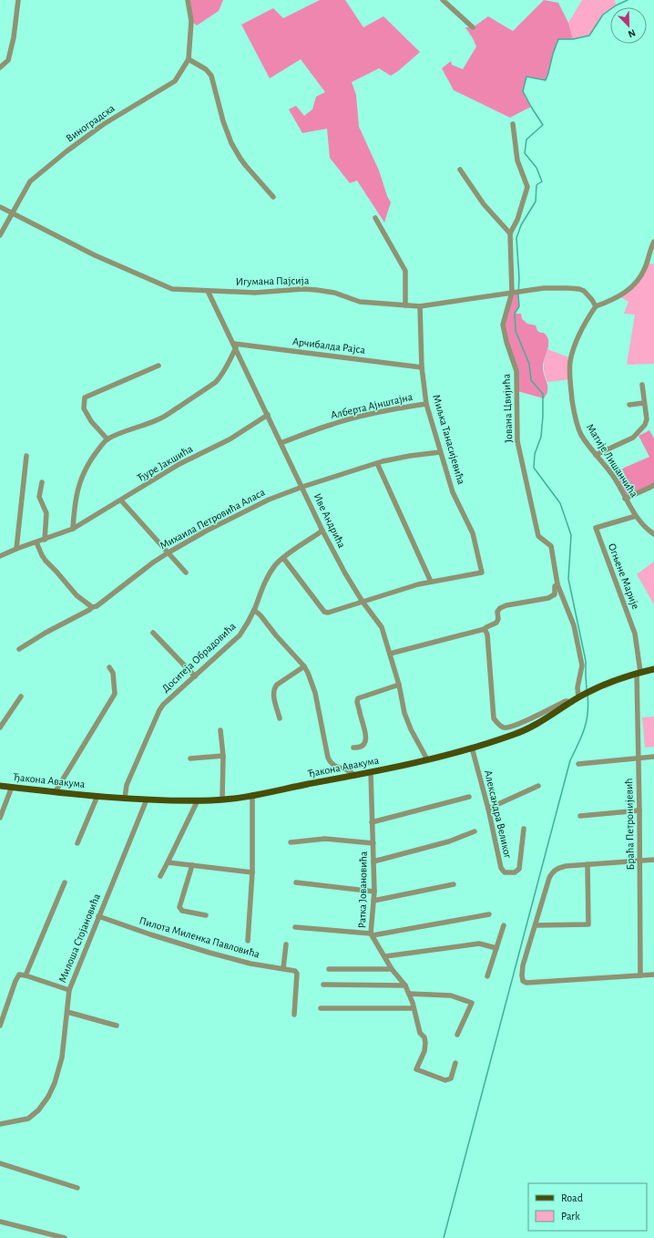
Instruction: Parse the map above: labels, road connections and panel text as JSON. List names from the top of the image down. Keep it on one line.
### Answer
{"streets":{"main road":["Ђакона Авакума"],"street":["Виноградска","Игумана Пајсија","Арчибалда Рајса","Алберта Ајнштајна","Јована Цвијића","Миљка Танасијевића","Матије Лишанчића","Ђуре Јакшића","Михаила Петровића Аласа","Иве Андрића","Огњене Марије","Доситеја Обрадовића","Александра Великог","Браћа Петронијевић","Ратка Јовановића","Пилота Миленка Павловића","Милоша Стојановића"]},"crossings":[["Виноградска","Игумана Пајсија"],["Игумана Пајсија","Јована Цвијића"],["Игумана Пајсија","Миљка Танасијевића"],["Игумана Пајсија","Матије Лишанчића"],["Игумана Пајсија","Иве Андрића"],["Арчибалда Рајса","Миљка Танасијевића"],["Арчибалда Рајса","Иве Андрића"],["Алберта Ајнштајна","Миљка Танасијевића"],["Алберта Ајнштајна","Иве Андрића"],["Јована Цвијића","Ђакона Авакума"],["Миљка Танасијевића","Михаила Петровића Аласа"],["Матије Лишанчића","Огњене Марије"],["Ђуре Јакшића","Иве Андрића"],["Михаила Петровића Аласа","Иве Андрића"],["Иве Андрића","Доситеја Обрадовића"],["Иве Андрића","Ђакона Авакума"],["Огњене Марије","Ђакона Авакума"],["Огњене Марије","Браћа Петронијевић"],["Доситеја Обрадовића","Ђакона Авакума"],["Ђакона Авакума","Александра Великог"],["Ђакона Авакума","Браћа Петронијевић"],["Ђакона Авакума","Ратка Јовановића"],["Ђакона Авакума","Милоша Стојановића"],["Пилота Миленка Павловића","Милоша Стојановића"]],"legend":["Road","Park"],"north":"bottom right"}
